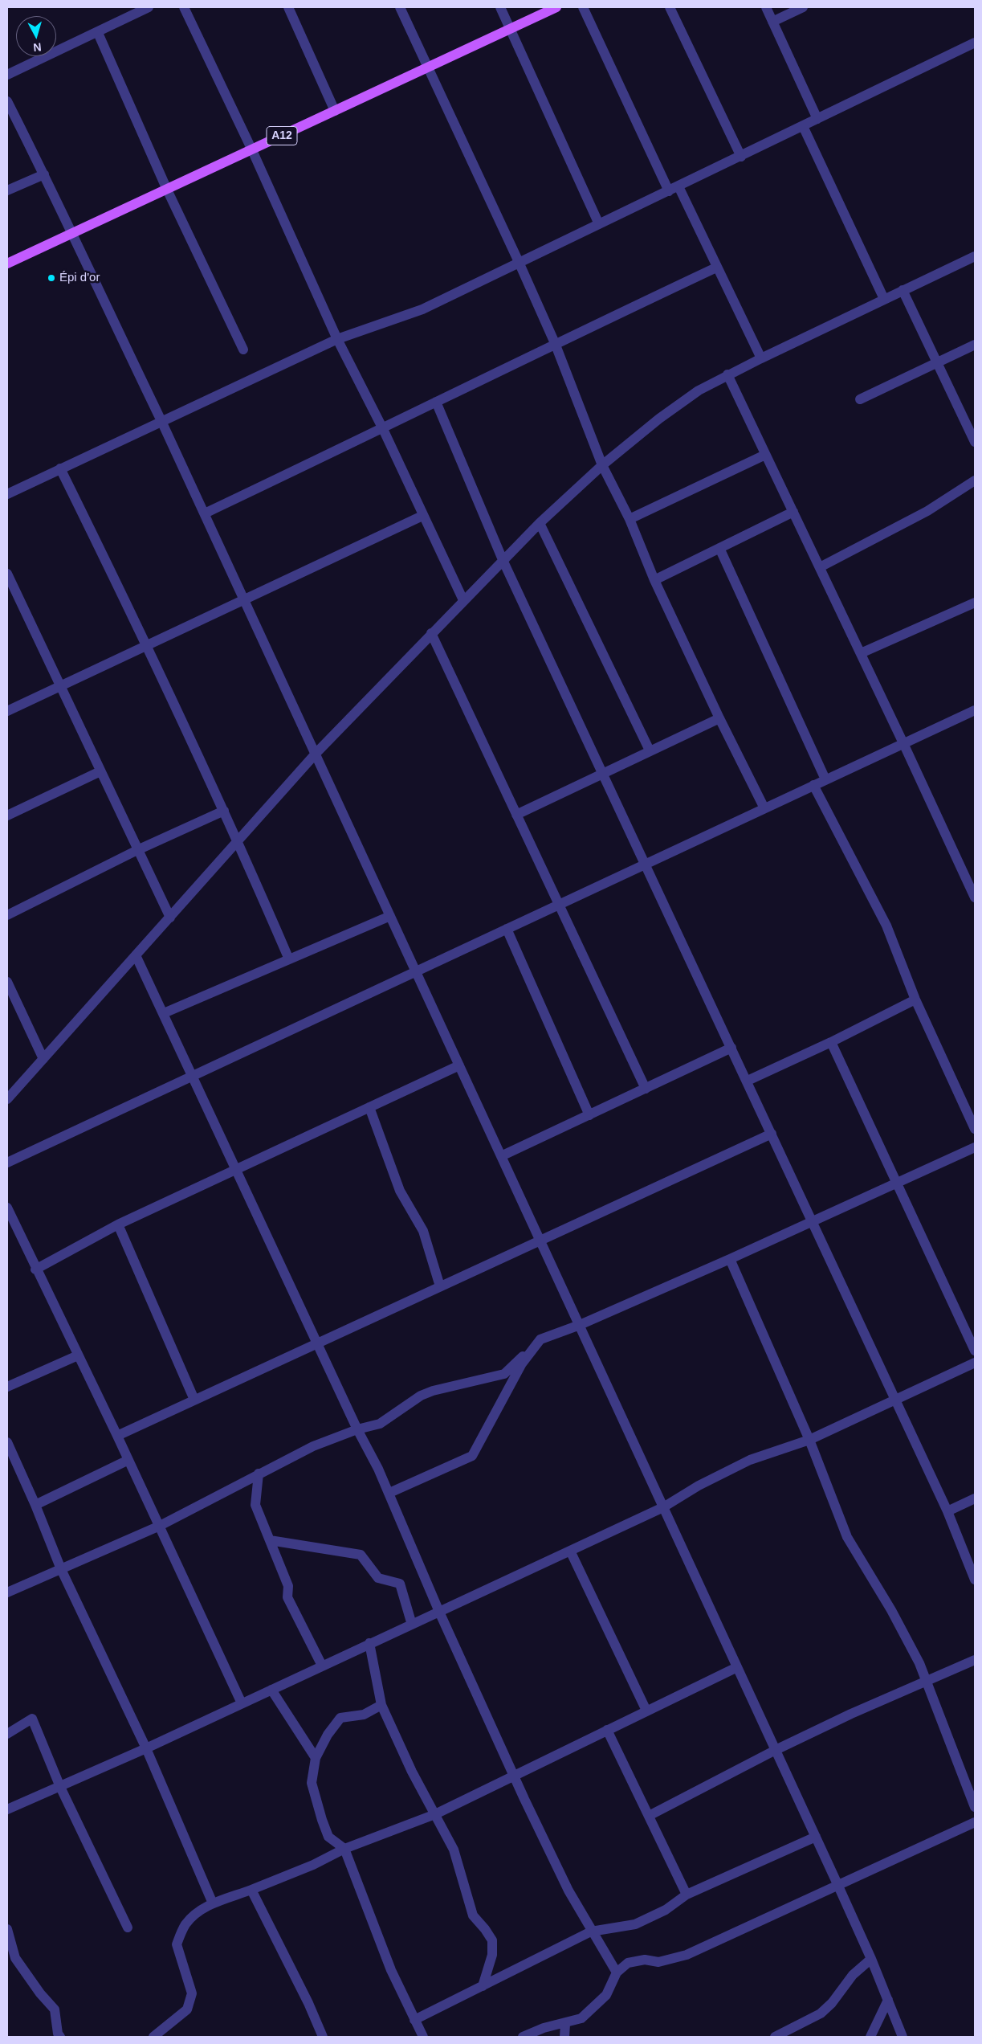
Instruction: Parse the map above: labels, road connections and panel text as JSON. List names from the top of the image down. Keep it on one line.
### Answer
{"streets":{"main road":["A12"]},"places":["Épi d'or"],"north":"bottom"}
